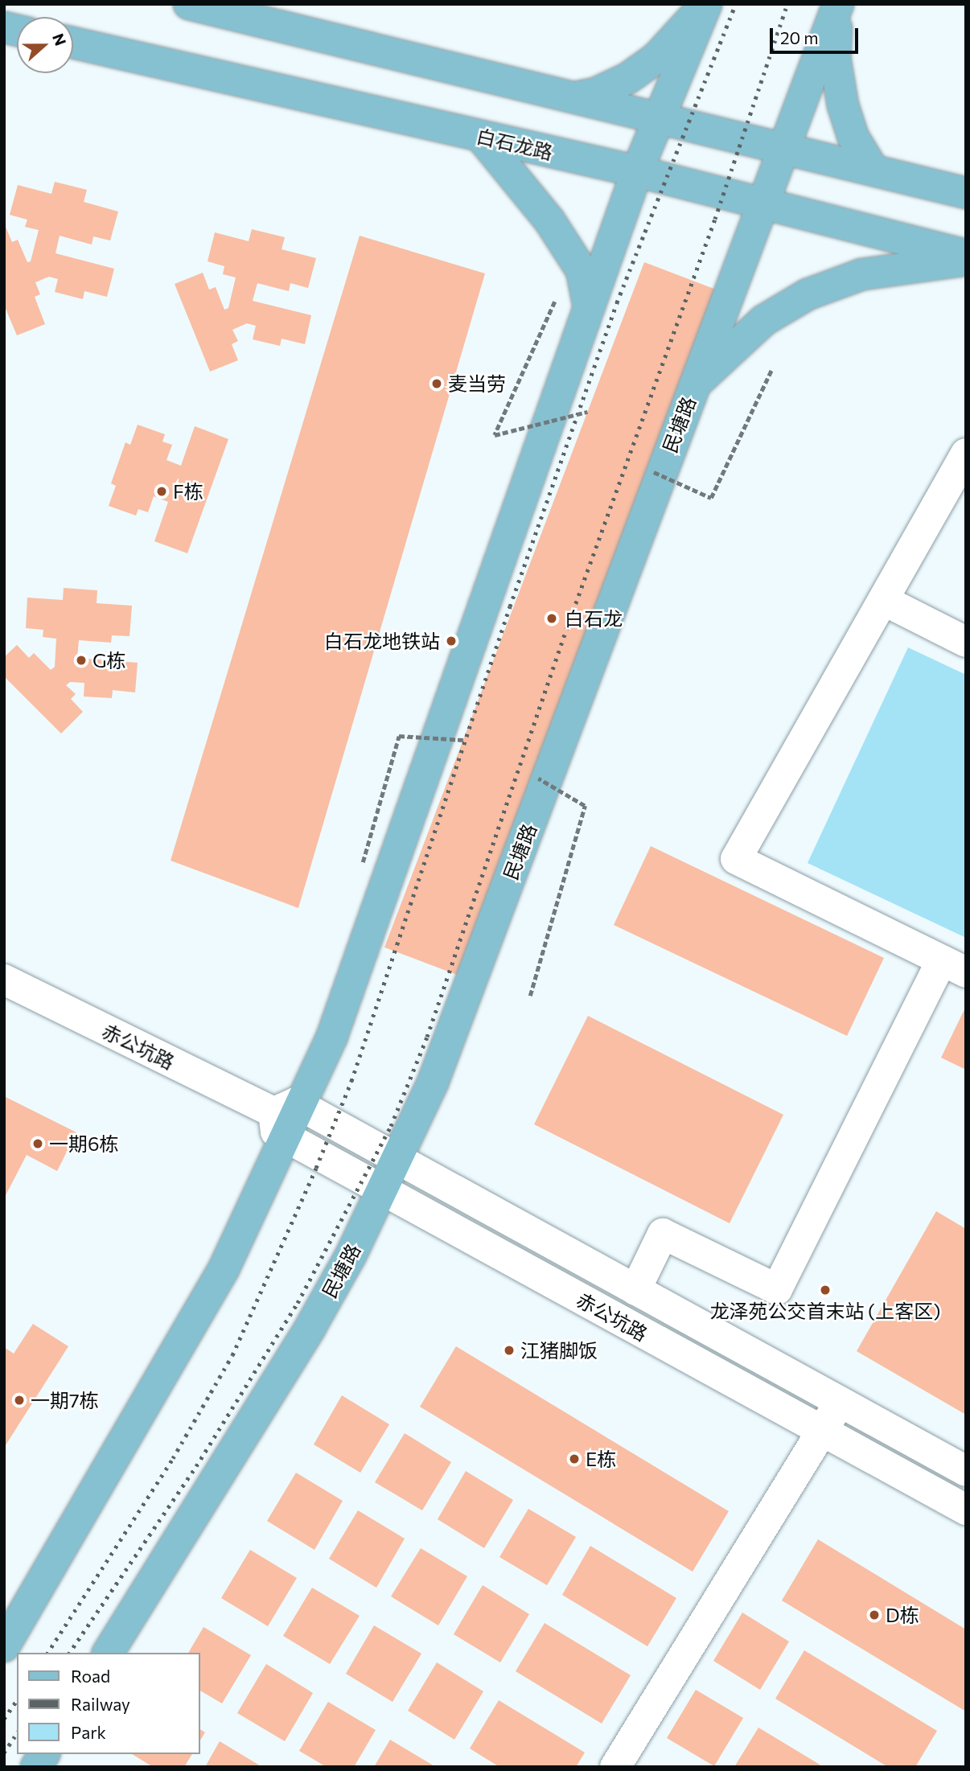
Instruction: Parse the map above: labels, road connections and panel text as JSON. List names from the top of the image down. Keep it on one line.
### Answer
{"streets":{"main road":["白石龙路","民塘路"],"street":["赤公坑路"]},"crossings":[["白石龙路","民塘路"],["民塘路","赤公坑路"]],"places":["麦当劳","F栋","白石龙","白石龙地铁站","G栋","一期6栋","龙泽苑公交首末站 (上客区)","江猪脚饭","一期7栋","E栋","D栋"],"legend":["Road","Railway","Park"],"scale_bar":"20 m","north":"right"}
